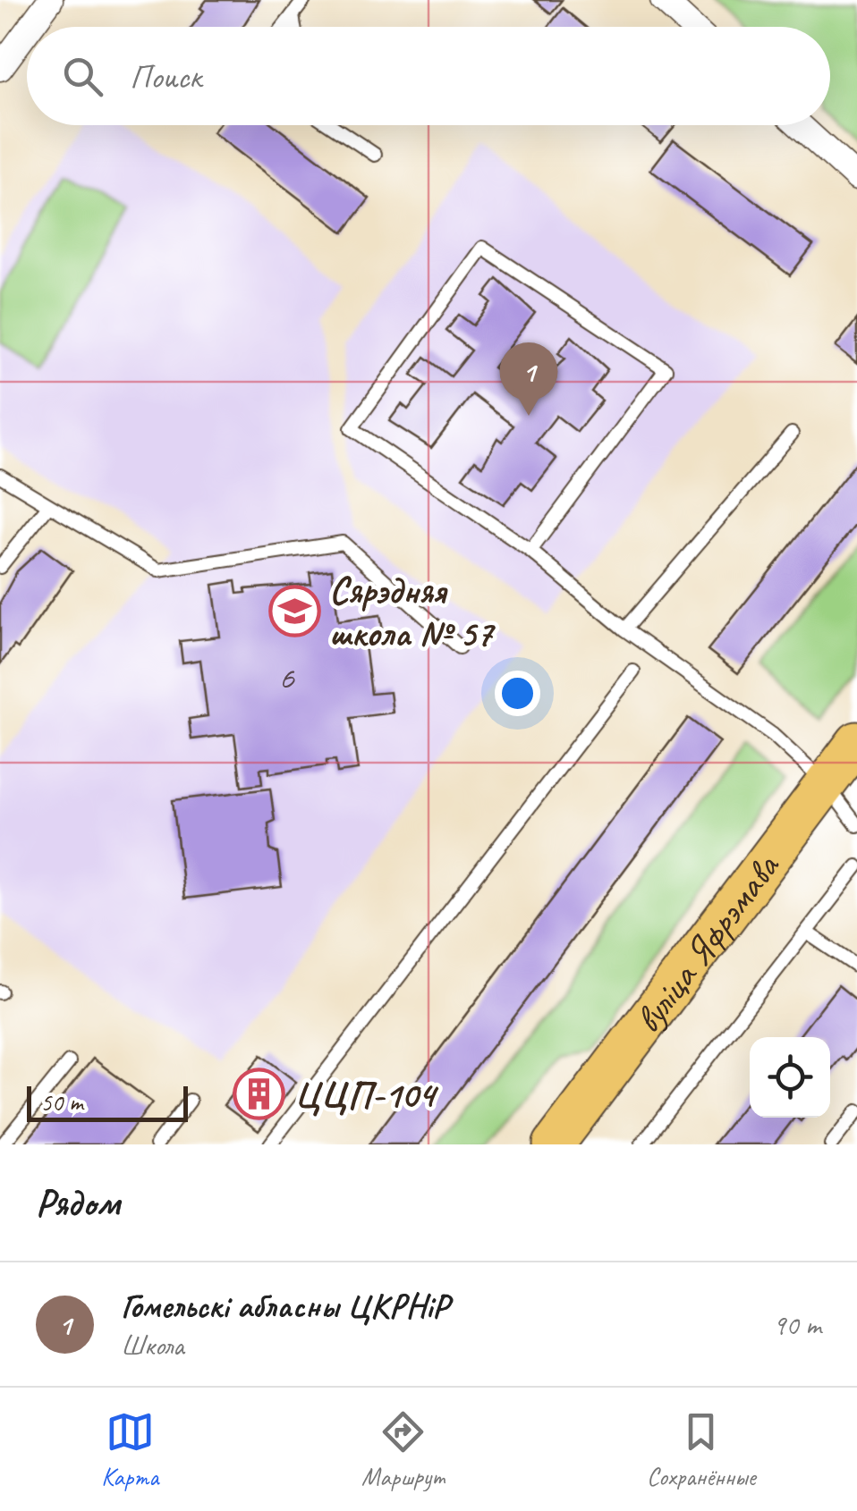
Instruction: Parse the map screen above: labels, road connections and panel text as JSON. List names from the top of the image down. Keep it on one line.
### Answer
{"streets":{"main road":["вуліца Яфрэмава"]},"places":{"school or university":["Сярэдняя школа № 57"],"building":["ЦЦП-104"]},"house_numbers":["6"],"scale_bar":"50 m","page":{"search":"Поиск","pins":"1","scale":"50 m","heading":"Рядом","list":[{"mark":"1","name":"Гомельскі абласны ЦКРНіР","note":"Школа","value":"90 m"}],"nav":["Карта","Маршрут","Сохранённые"]}}
